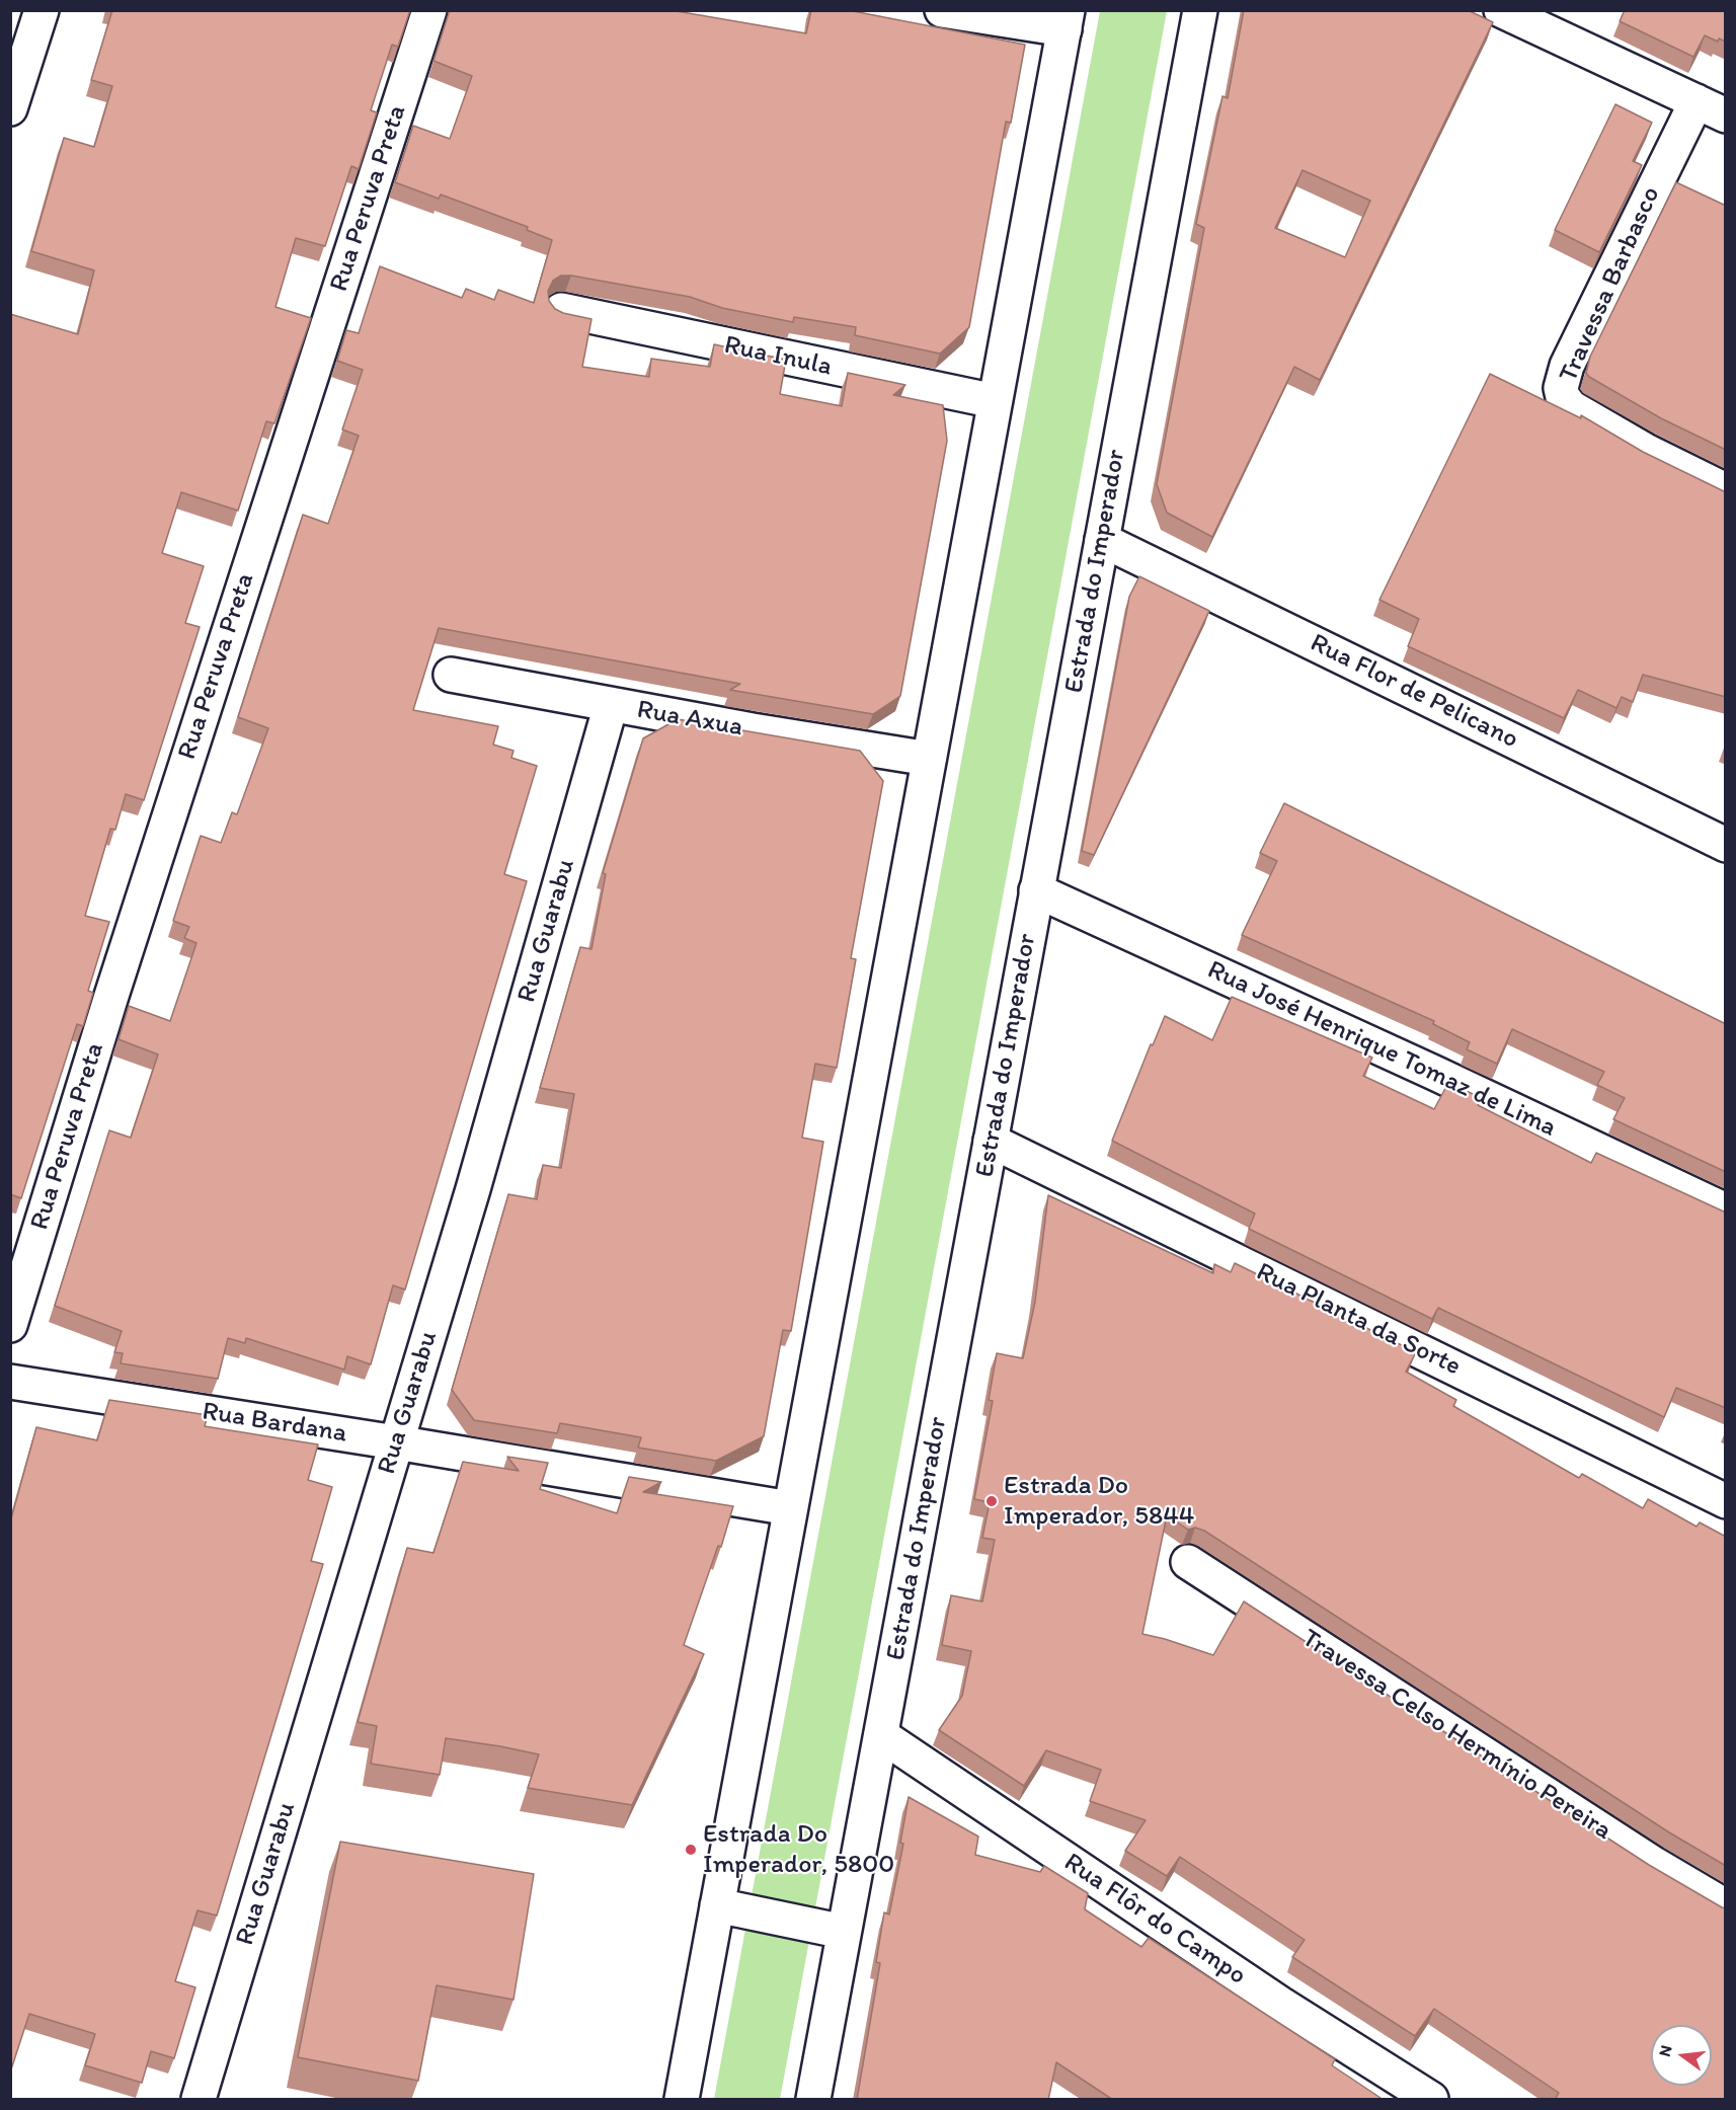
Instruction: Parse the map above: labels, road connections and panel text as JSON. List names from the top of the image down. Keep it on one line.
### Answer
{"streets":{"street":["Rua Peruva Preta","Travessa Barbasco","Rua Inula","Estrada do Imperador","Rua Flor de Pelicano","Rua Axua","Rua Guarabu","Rua José Henrique Tomaz de Lima","Rua Planta da Sorte","Rua Bardana","Travessa Celso Hermínio Pereira","Rua Flôr do Campo"]},"crossings":[["Estrada do Imperador","Rua Flor de Pelicano"],["Estrada do Imperador","Rua José Henrique Tomaz de Lima"],["Estrada do Imperador","Rua Planta da Sorte"],["Estrada do Imperador","Rua Flôr do Campo"],["Rua Axua","Rua Guarabu"],["Rua Guarabu","Rua Bardana"]],"places":["Estrada Do Imperador, 5844","Estrada Do Imperador, 5800"],"north":"left"}
